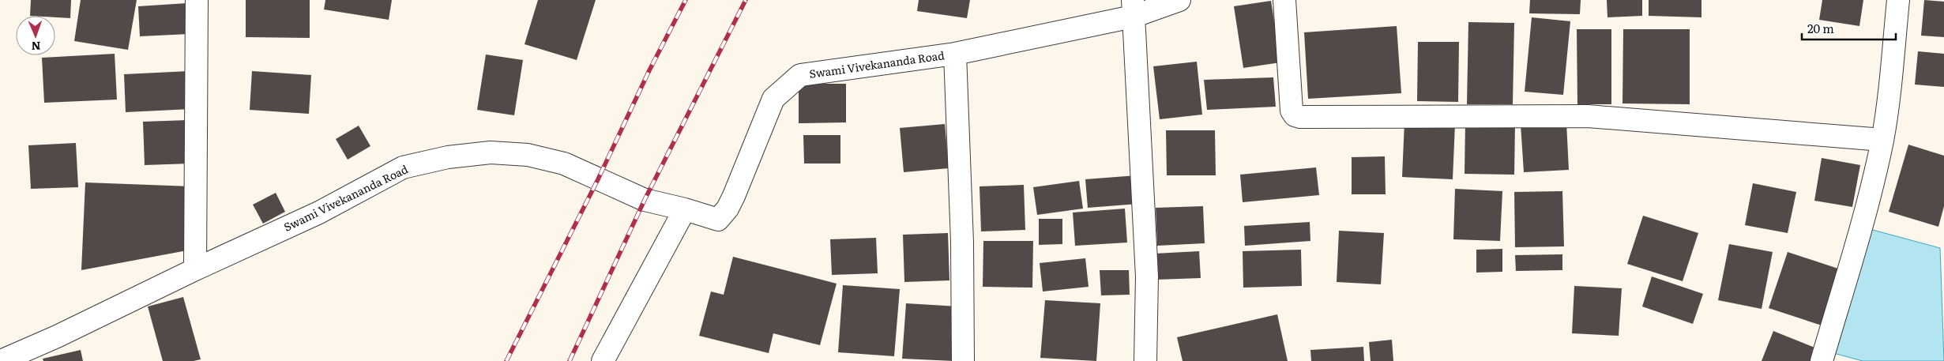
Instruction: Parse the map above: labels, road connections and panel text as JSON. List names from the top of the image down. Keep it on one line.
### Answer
{"streets":{"street":["Swami Vivekananda Road"]},"scale_bar":"20 m","north":"bottom"}
